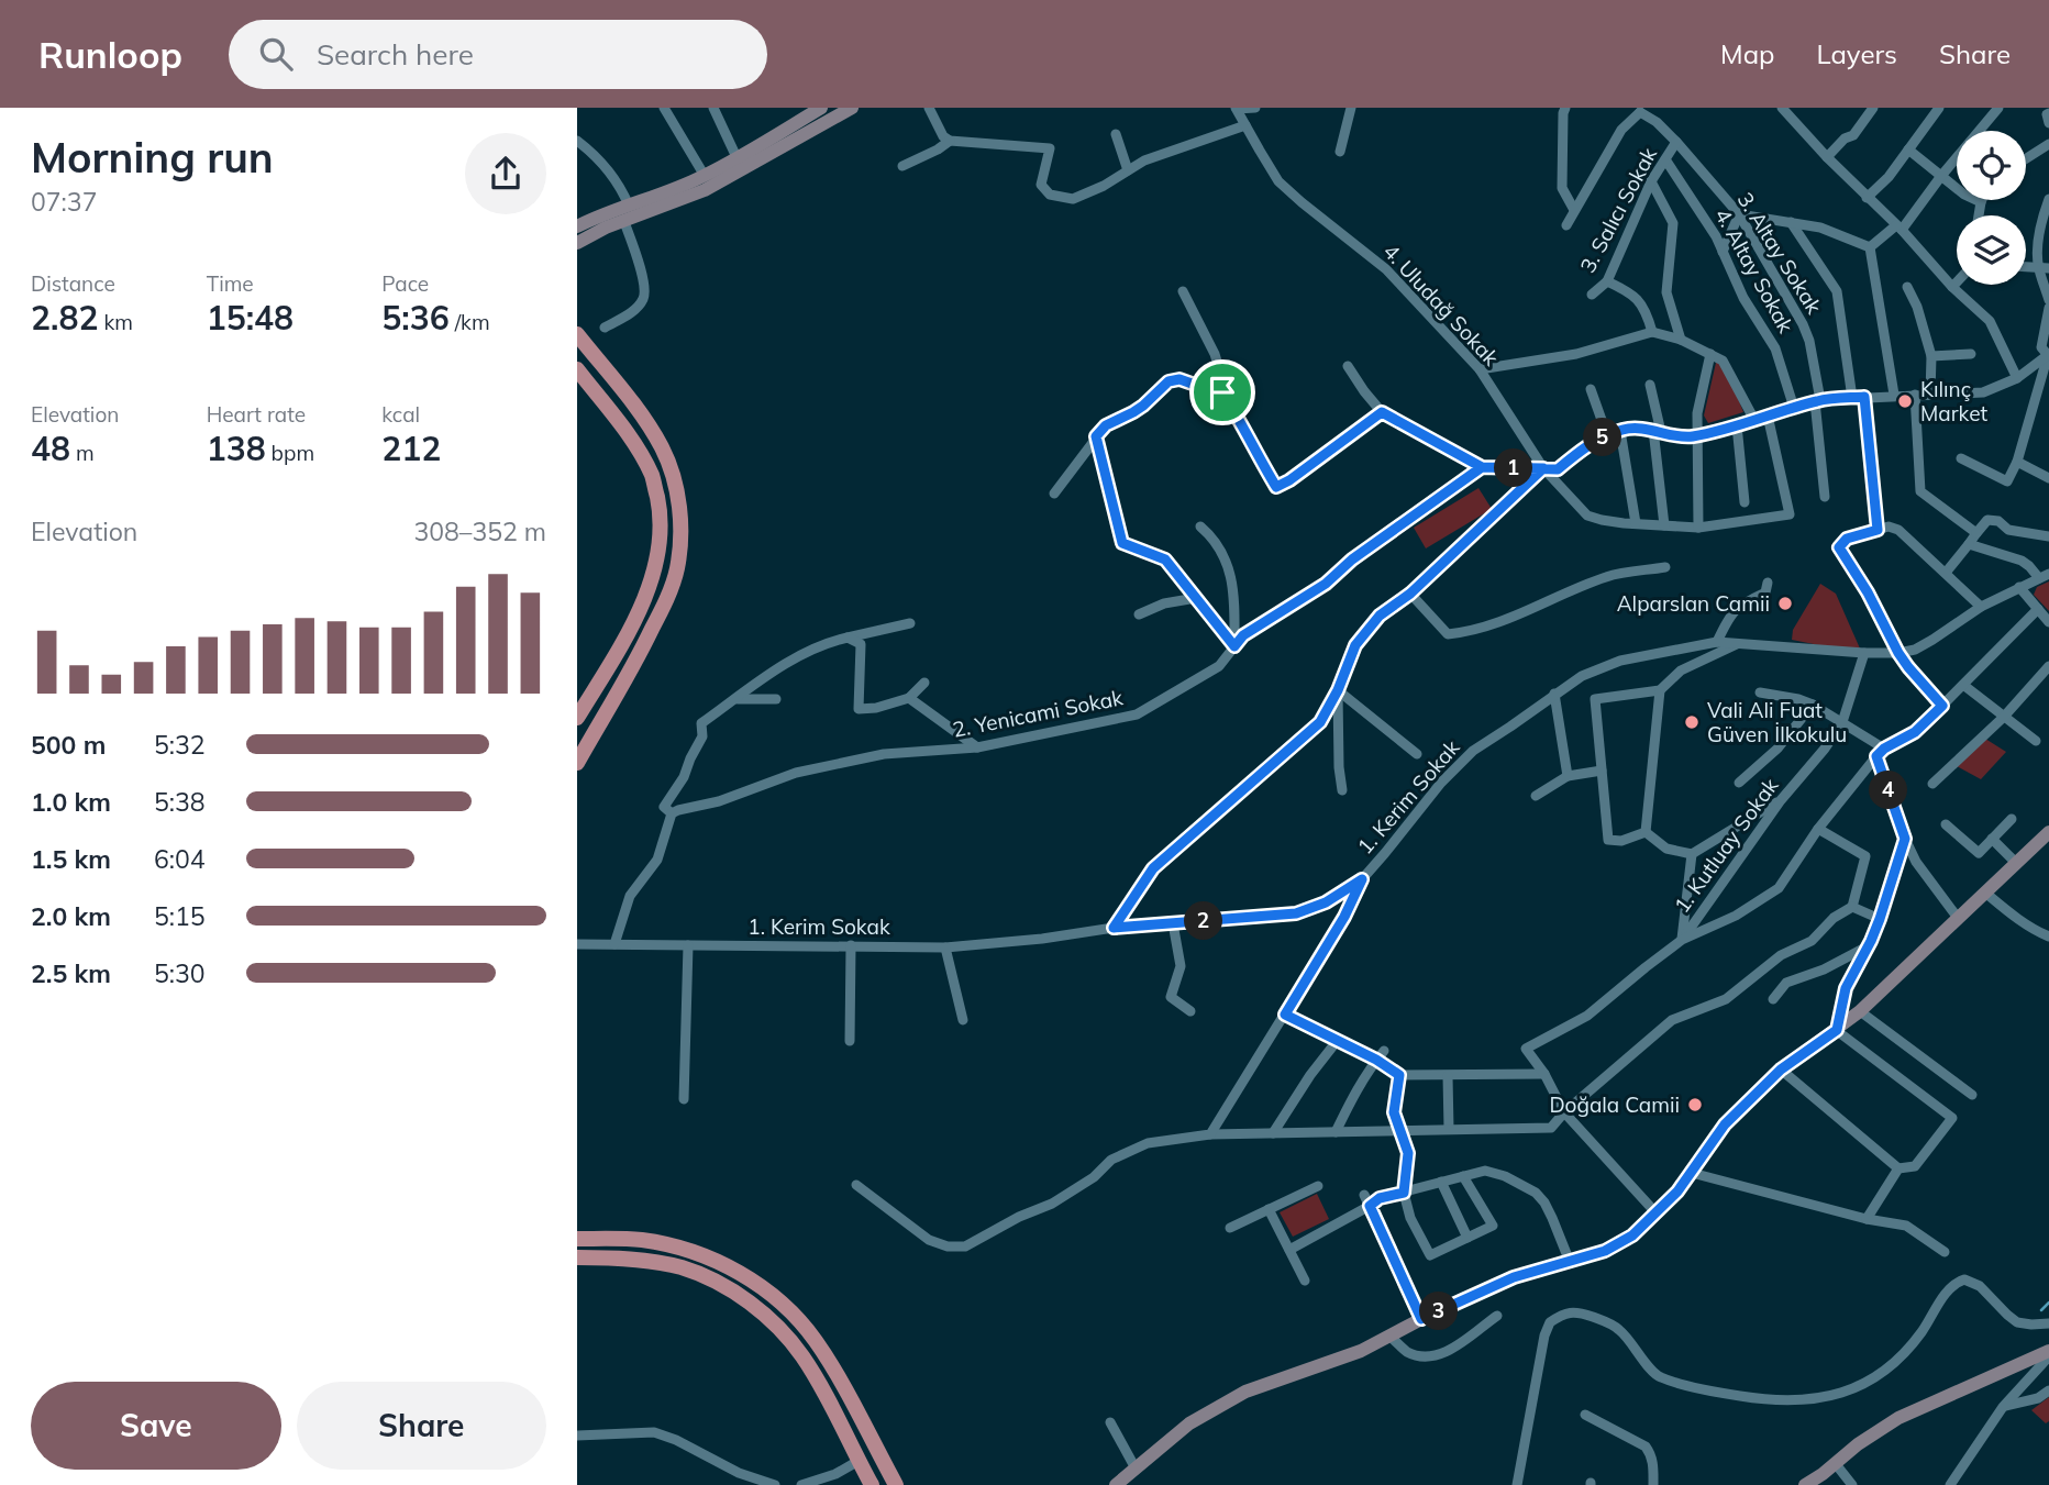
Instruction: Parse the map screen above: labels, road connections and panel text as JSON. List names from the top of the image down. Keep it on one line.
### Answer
{"streets":{"street":["3. Salıcı Sokak","3. Altay Sokak","4. Altay Sokak","4. Uludağ Sokak","2. Yenicami Sokak","1. Kerim Sokak","1. Kutluay Sokak"]},"crossings":[["3. Salıcı Sokak","3. Altay Sokak"],["3. Salıcı Sokak","4. Altay Sokak"],["1. Kerim Sokak","1. Kutluay Sokak"]],"places":["Kılınç Market","Alparslan Camii","Vali Ali Fuat Güven İlkokulu","Doğala Camii"],"page":{"header":"Runloop","search":"Search here","nav":["Map","Layers","Share"],"heading":["Morning run","07:37"],"stats":[["Distance","2.82 km"],["Time","15:48"],["Pace","5:36 /km"],["Elevation","48 m"],["Heart rate","138 bpm"],["kcal","212"]],"pins":["5","1","4","2","3"],"chart":["Elevation","308–352 m"],"list":[{"name":"500 m","note":"5:32"},{"name":"1.0 km","note":"5:38"},{"name":"1.5 km","note":"6:04"},{"name":"2.0 km","note":"5:15"},{"name":"2.5 km","note":"5:30"}],"buttons":["Save","Share"]}}
